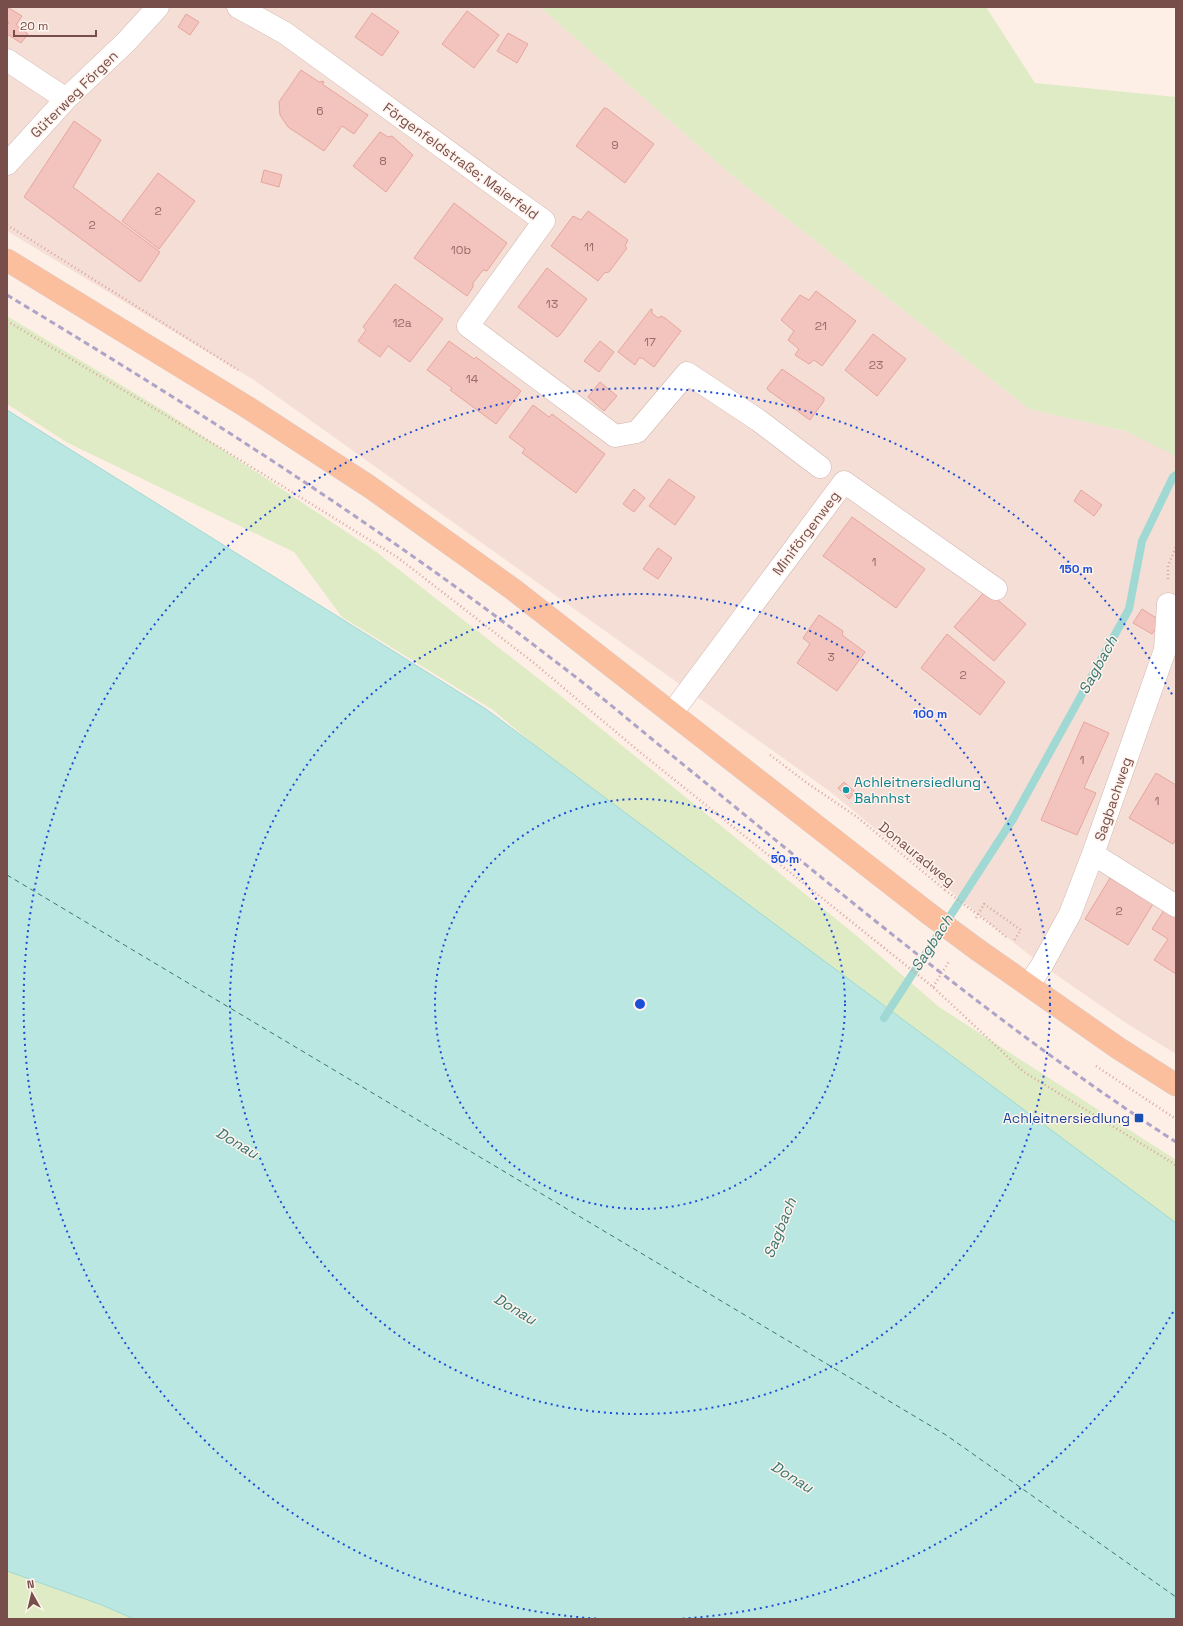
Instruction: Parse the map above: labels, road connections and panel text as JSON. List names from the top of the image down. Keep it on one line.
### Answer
{"streets":{"street":["Güterweg Förgen","Förgenfeldstraße; Maierfeld","Miniförgenweg","Sagbachweg"],"path":["Donauradweg"]},"water":["Sagbach","Donau"],"places":{"other":["Achleitnersiedlung Bahnhst"],"transit":["Achleitnersiedlung"]},"house_numbers":["6","9","8","2","2","11","10b","13","12a","21","17","23","14","1","3","2","1","1","2"],"scale_bar":"20 m","north":"top","rings":["150 m","100 m","50 m"]}
